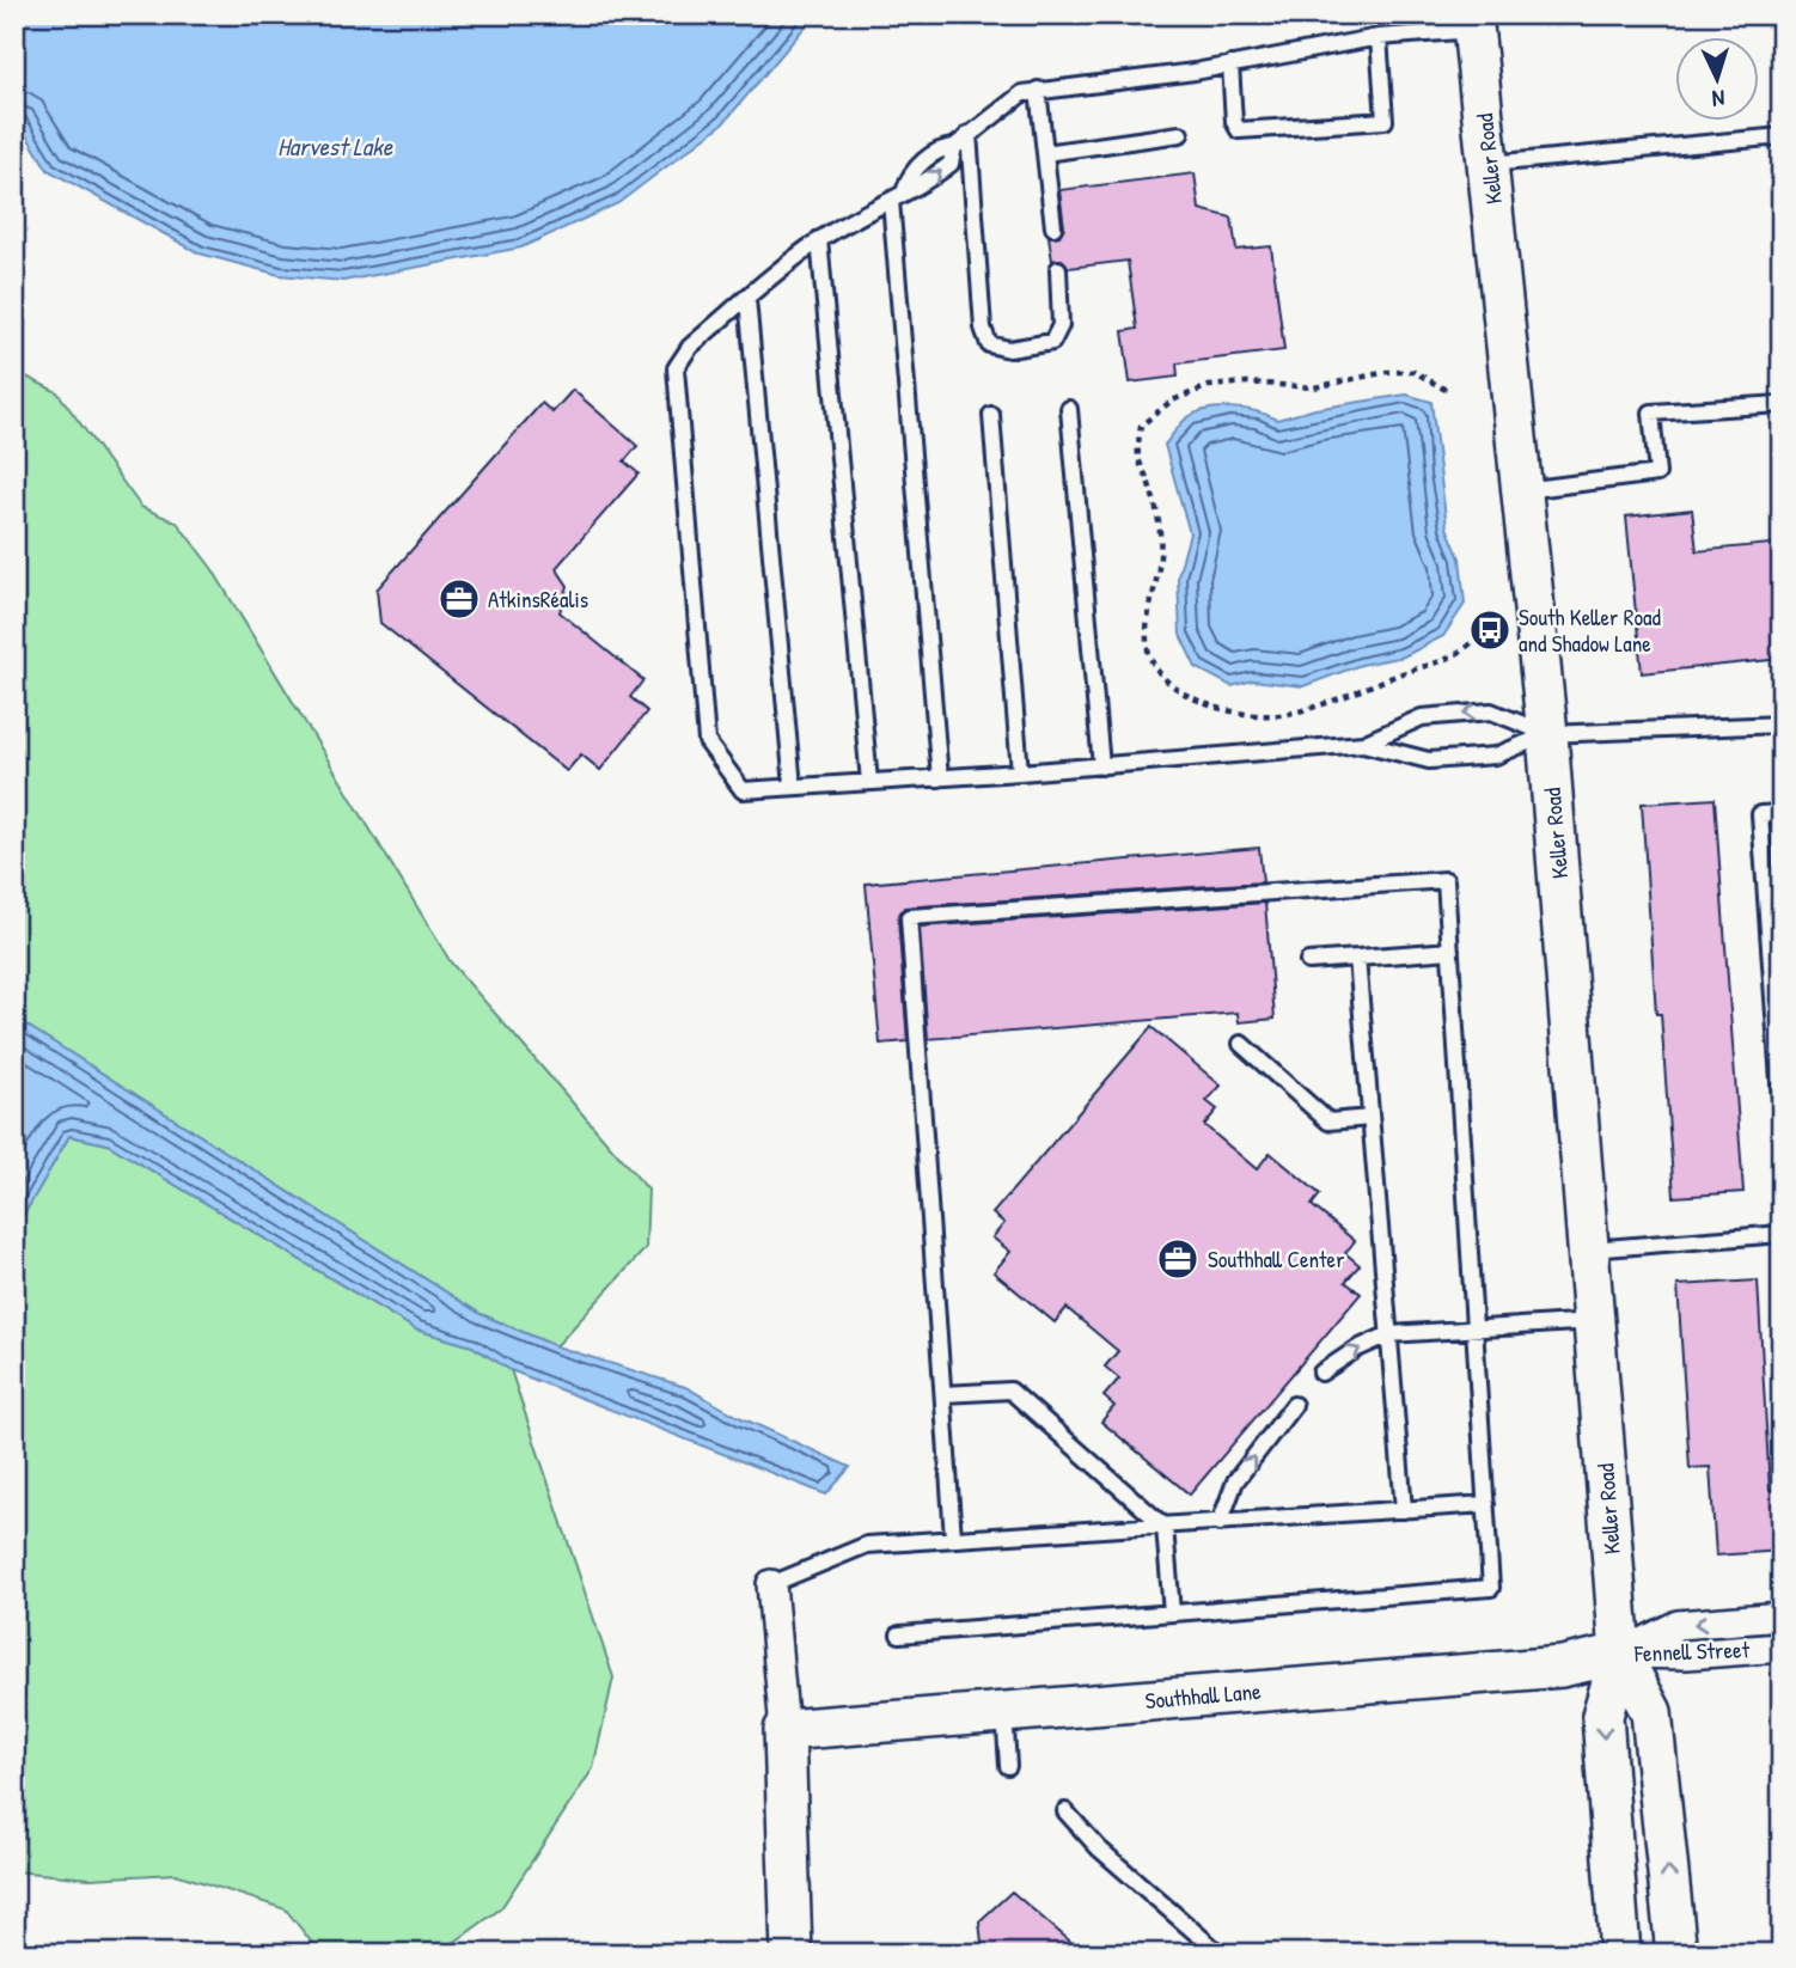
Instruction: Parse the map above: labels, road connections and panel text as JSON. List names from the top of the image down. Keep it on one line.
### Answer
{"streets":{"street":["Keller Road","Fennell Street","Southhall Lane"]},"crossings":[["Keller Road","Fennell Street"],["Keller Road","Southhall Lane"],["Fennell Street","Southhall Lane"]],"water":["Harvest Lake"],"places":{"office":["AtkinsRéalis","Southhall Center"],"bus stop":["South Keller Road and Shadow Lane"]},"north":"bottom"}
